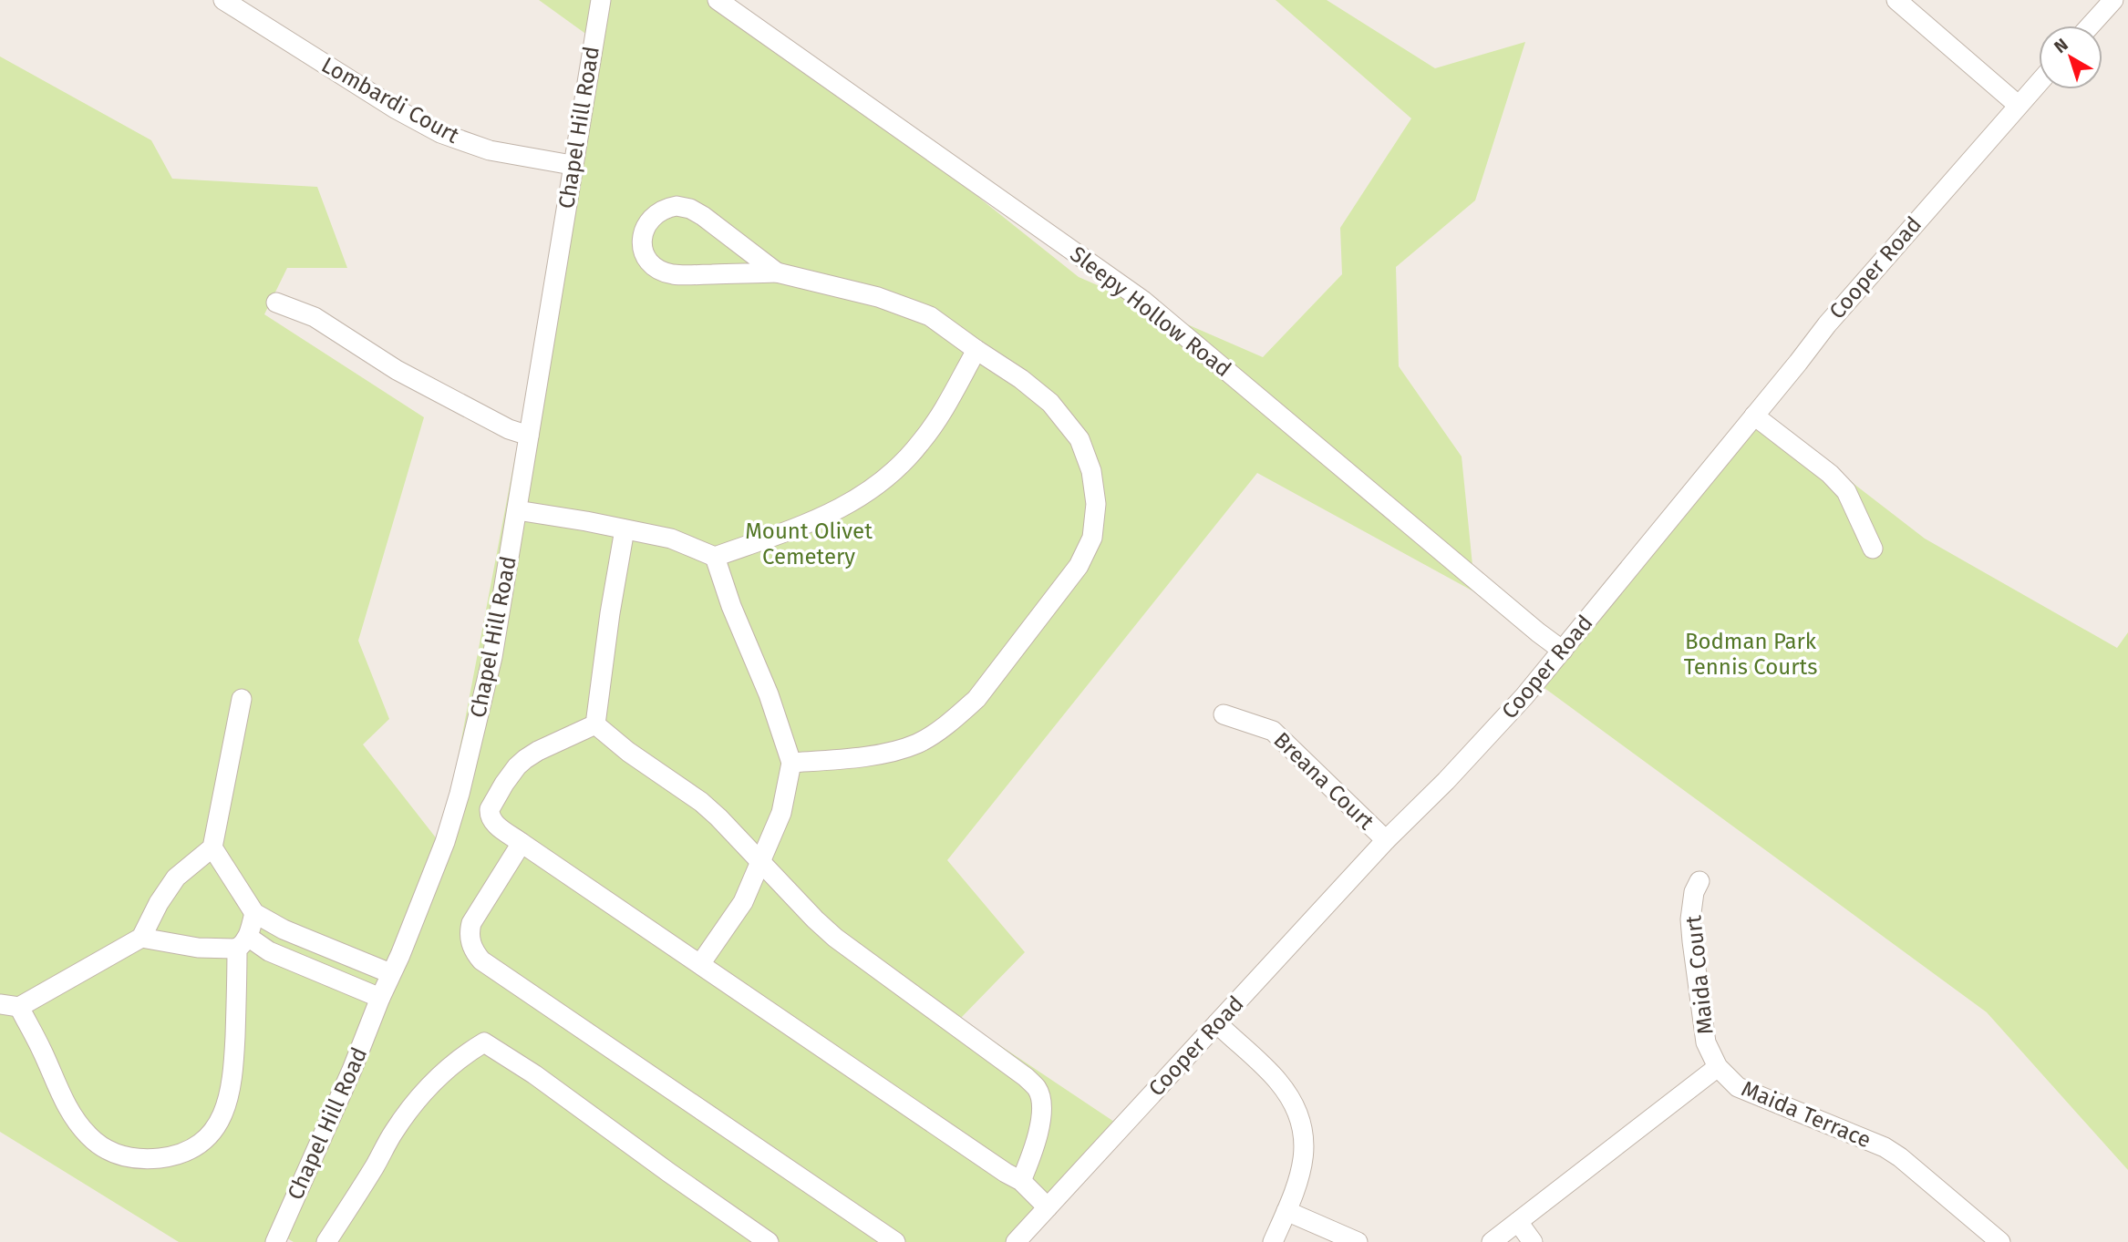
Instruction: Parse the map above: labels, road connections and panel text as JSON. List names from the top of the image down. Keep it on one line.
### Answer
{"streets":{"street":["Lombardi Court","Chapel Hill Road","Cooper Road","Sleepy Hollow Road","Breana Court","Maida Court","Maida Terrace"]},"crossings":[["Lombardi Court","Chapel Hill Road"],["Cooper Road","Sleepy Hollow Road"],["Cooper Road","Breana Court"],["Maida Court","Maida Terrace"]],"parks":["Mount Olivet Cemetery","Bodman Park Tennis Courts"],"north":"top left"}
